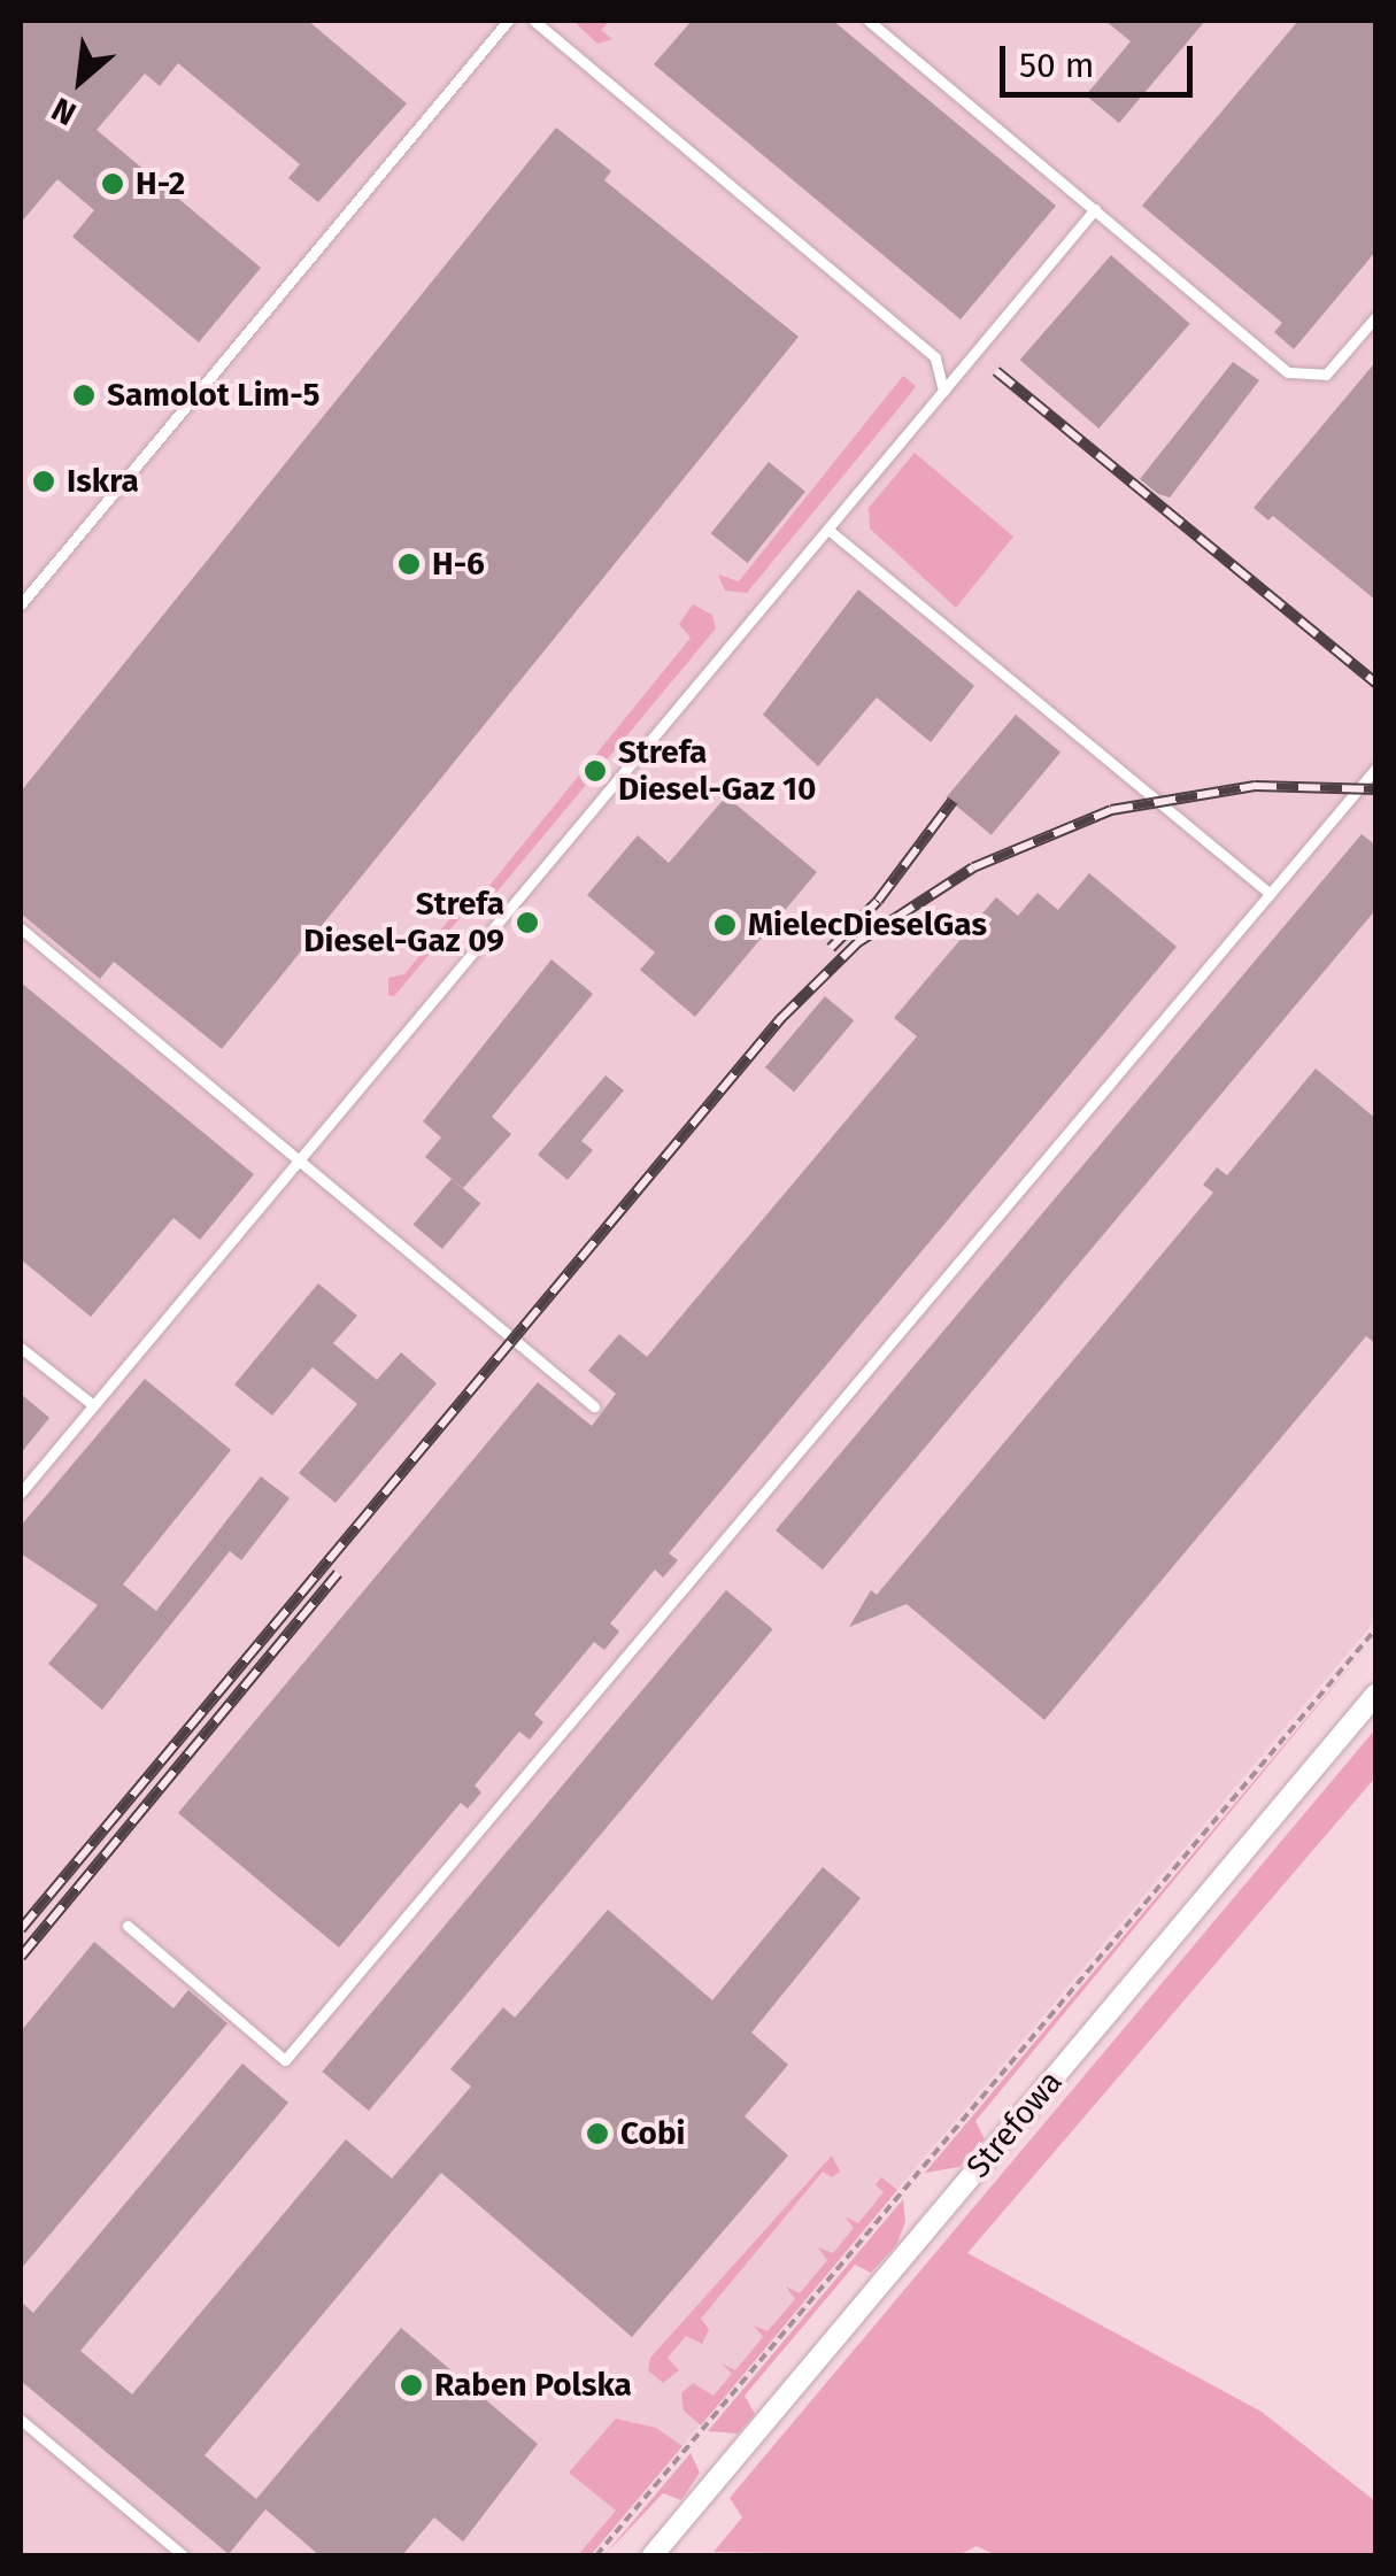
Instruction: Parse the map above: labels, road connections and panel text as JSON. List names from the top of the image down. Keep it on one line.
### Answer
{"streets":{"street":["Strefowa"]},"places":["H-2","Samolot Lim-5","Iskra","H-6","Strefa Diesel-Gaz 10","Strefa Diesel-Gaz 09","MielecDieselGas","Cobi","Raben Polska"],"scale_bar":"50 m","north":"bottom left"}
